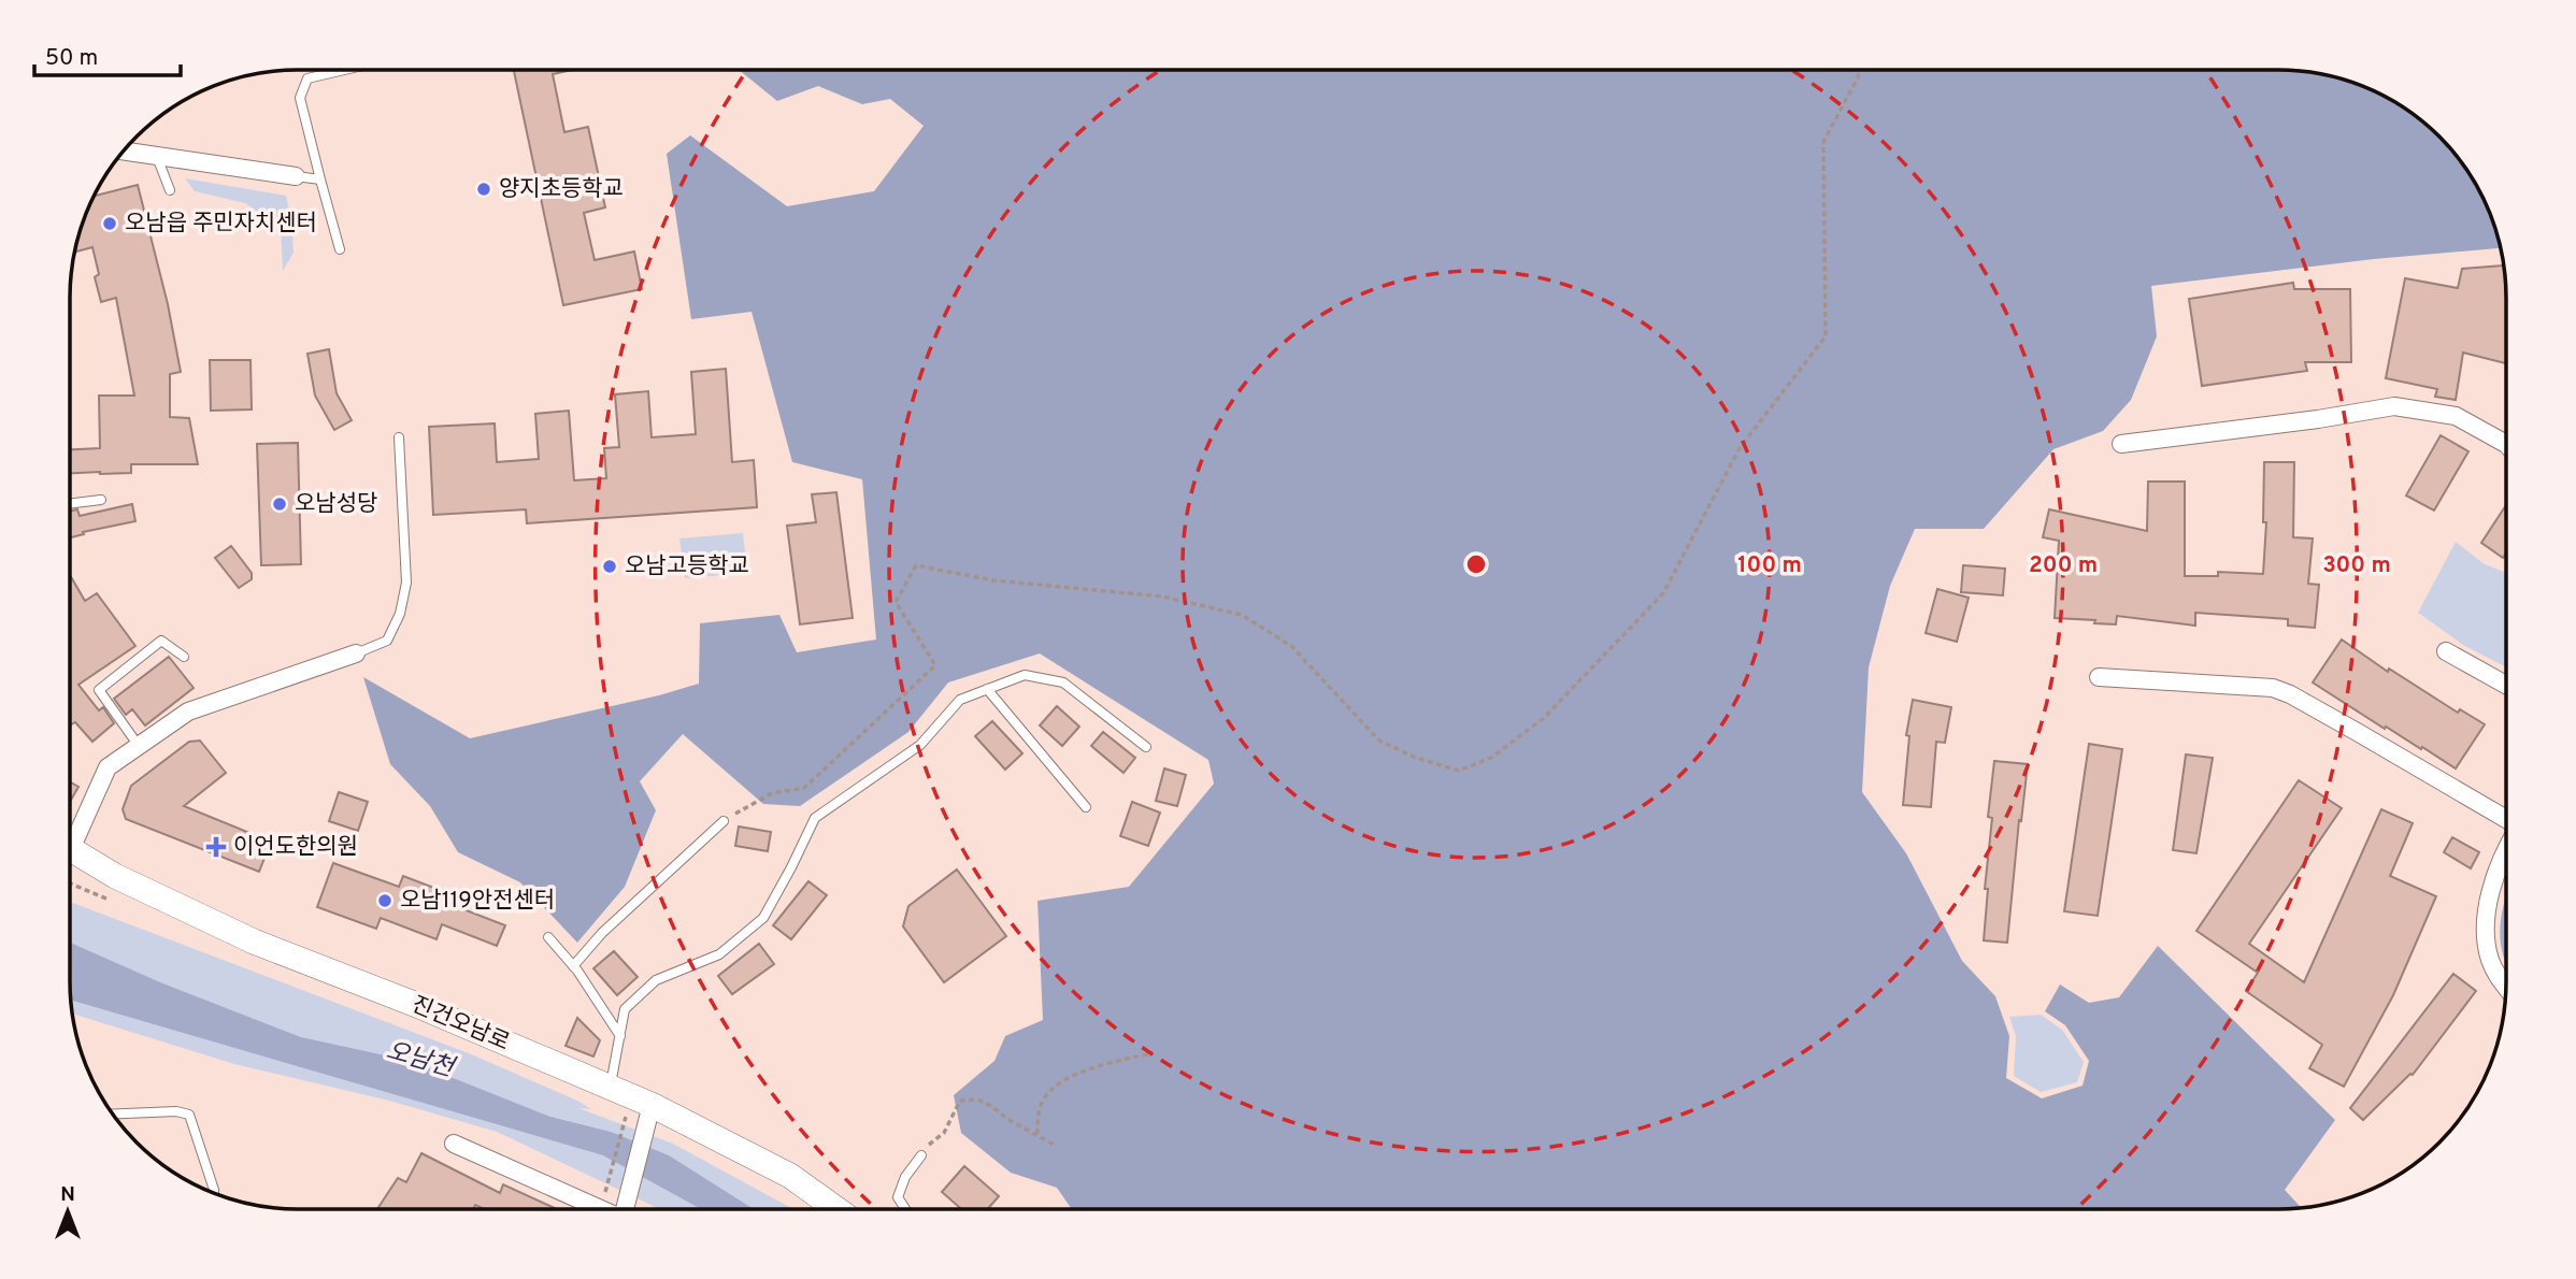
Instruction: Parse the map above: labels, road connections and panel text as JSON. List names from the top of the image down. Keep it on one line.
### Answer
{"streets":{"main road":["진건오남로"]},"water":["오남천"],"places":{"other":["양지초등학교","오남읍 주민자치센터","오남성당","오남고등학교","오남119안전센터"],"health":["이언도한의원"]},"scale_bar":"50 m","north":"top","rings":["100 m","200 m","300 m"]}
